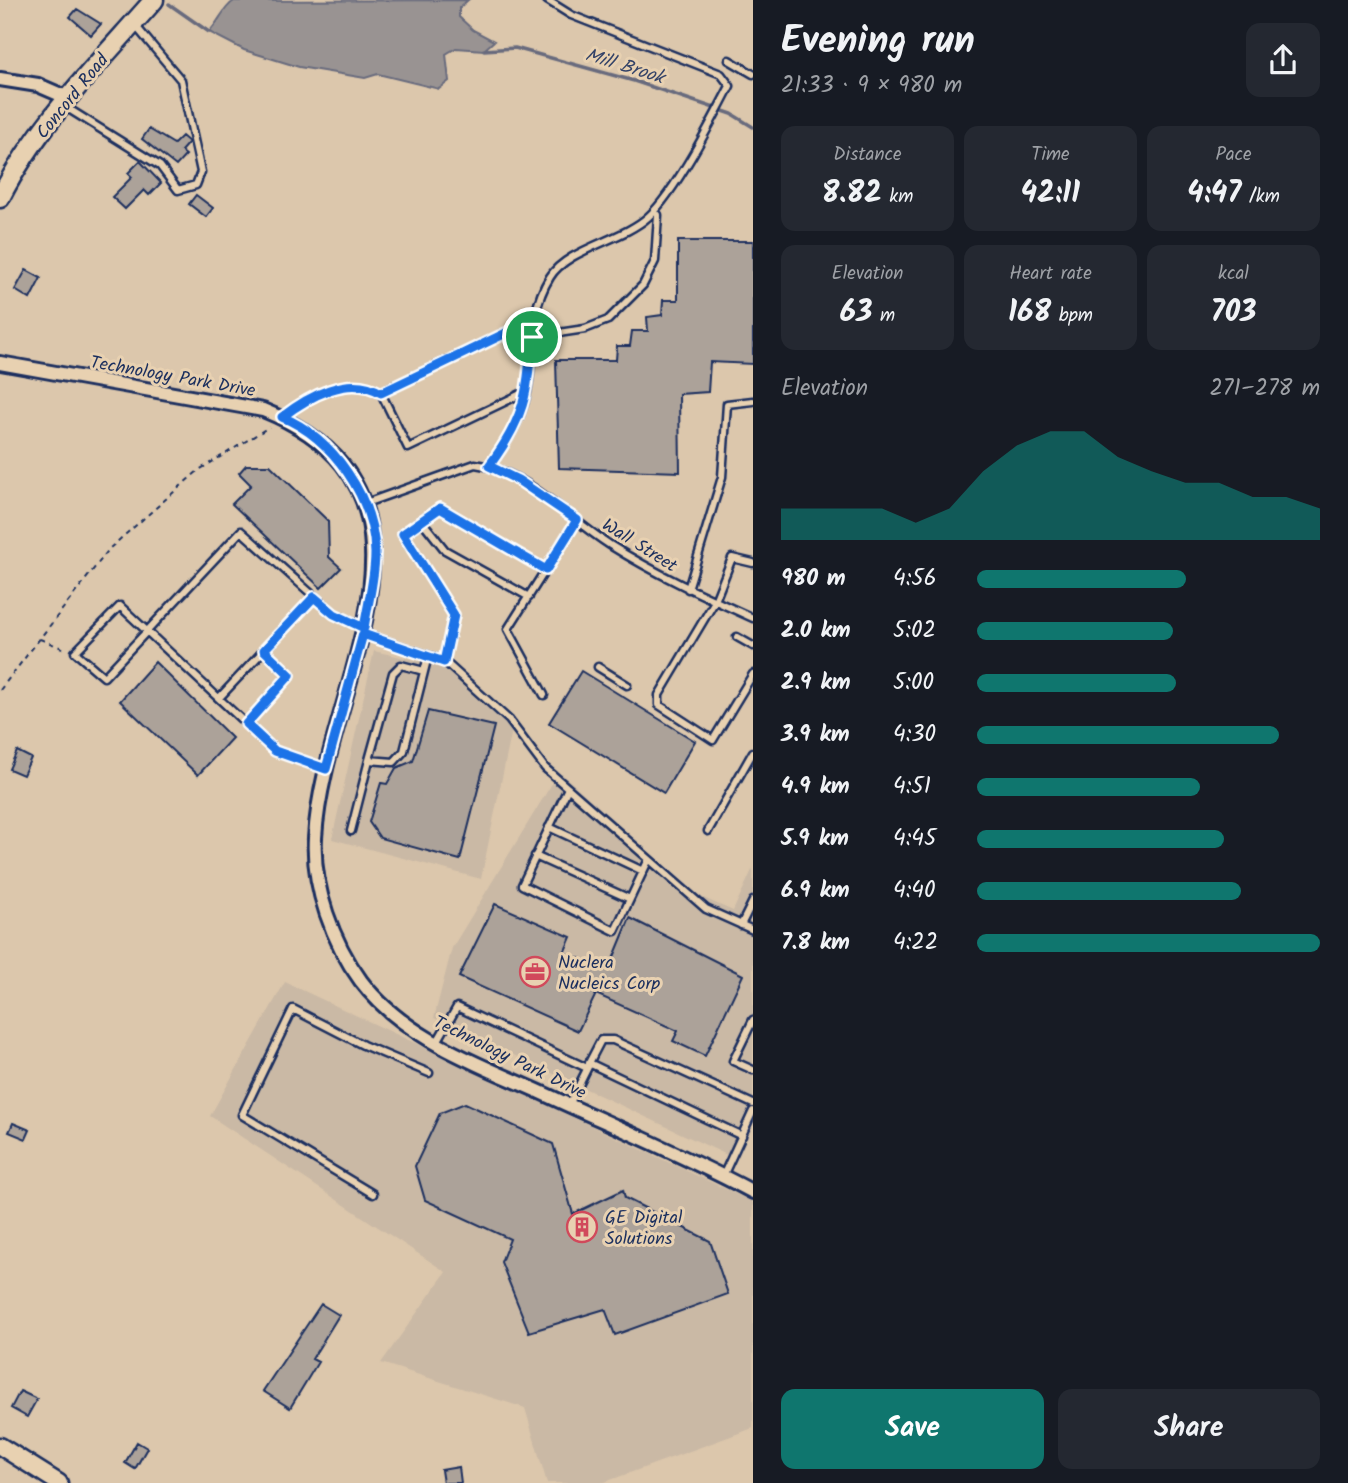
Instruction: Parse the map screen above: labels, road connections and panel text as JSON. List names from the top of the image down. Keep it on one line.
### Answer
{"streets":{"main road":["Concord Road"],"street":["Technology Park Drive"],"lane":["Wall Street"]},"water":["Mill Brook"],"places":{"office":["Nuclera Nucleics Corp"],"building":["GE Digital Solutions"]},"page":{"heading":["Evening run","21:33 · 9 × 980 m"],"stats":[["Distance","8.82 km"],["Time","42:11"],["Pace","4:47 /km"],["Elevation","63 m"],["Heart rate","168 bpm"],["kcal","703"]],"chart":["Elevation","271–278 m"],"list":[{"name":"980 m","note":"4:56"},{"name":"2.0 km","note":"5:02"},{"name":"2.9 km","note":"5:00"},{"name":"3.9 km","note":"4:30"},{"name":"4.9 km","note":"4:51"},{"name":"5.9 km","note":"4:45"},{"name":"6.9 km","note":"4:40"},{"name":"7.8 km","note":"4:22"}],"buttons":["Save","Share"]}}
